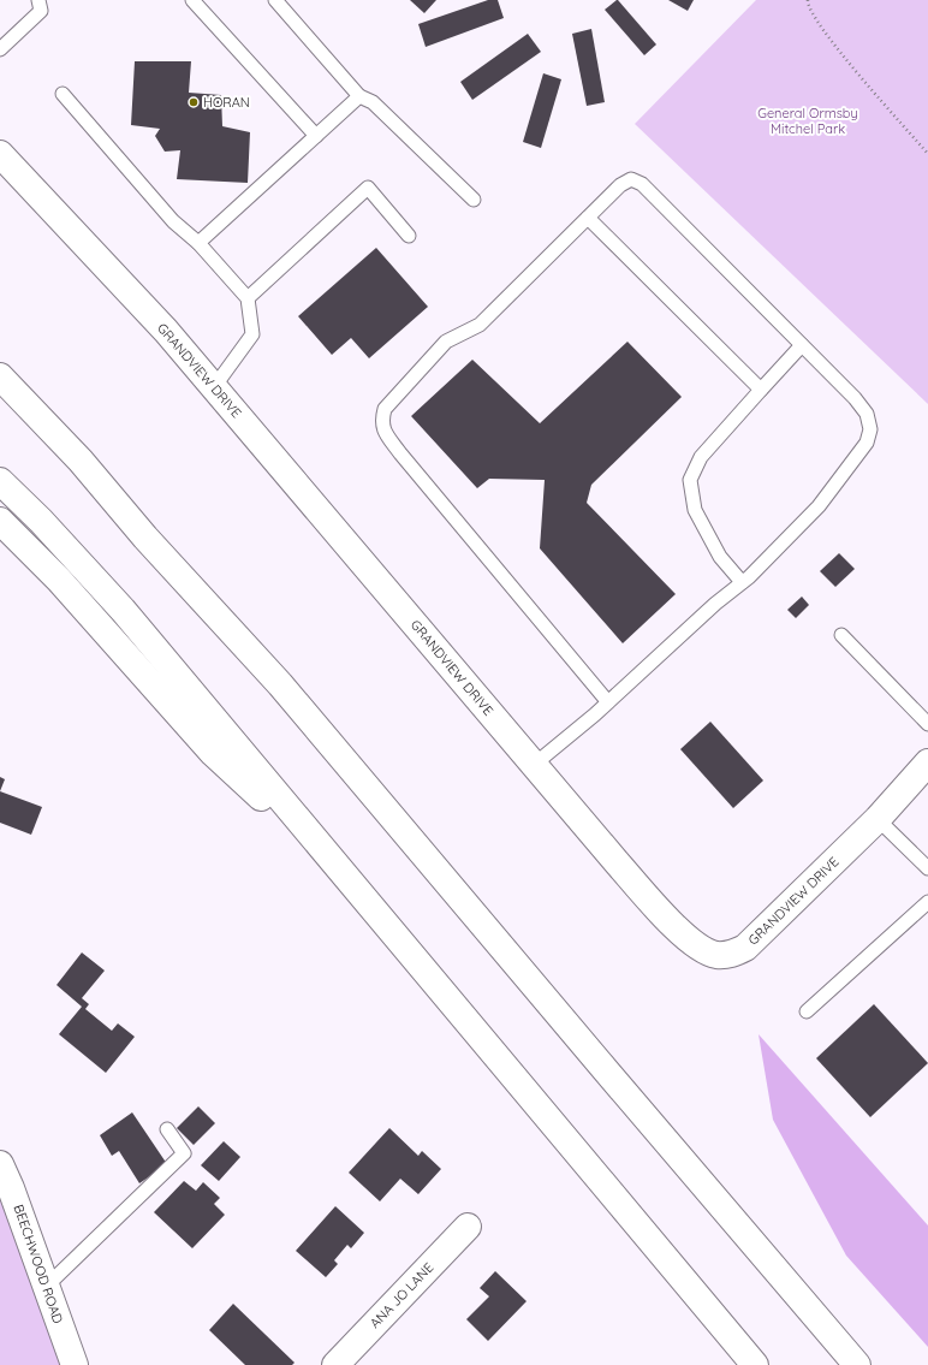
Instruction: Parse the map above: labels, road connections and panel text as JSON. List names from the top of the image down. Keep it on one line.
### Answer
{"streets":{"main road":["GRANDVIEW DRIVE","BEECHWOOD ROAD","ANA JO LANE"]},"parks":["General Ormsby Mitchel Park"],"places":["HORAN"]}
